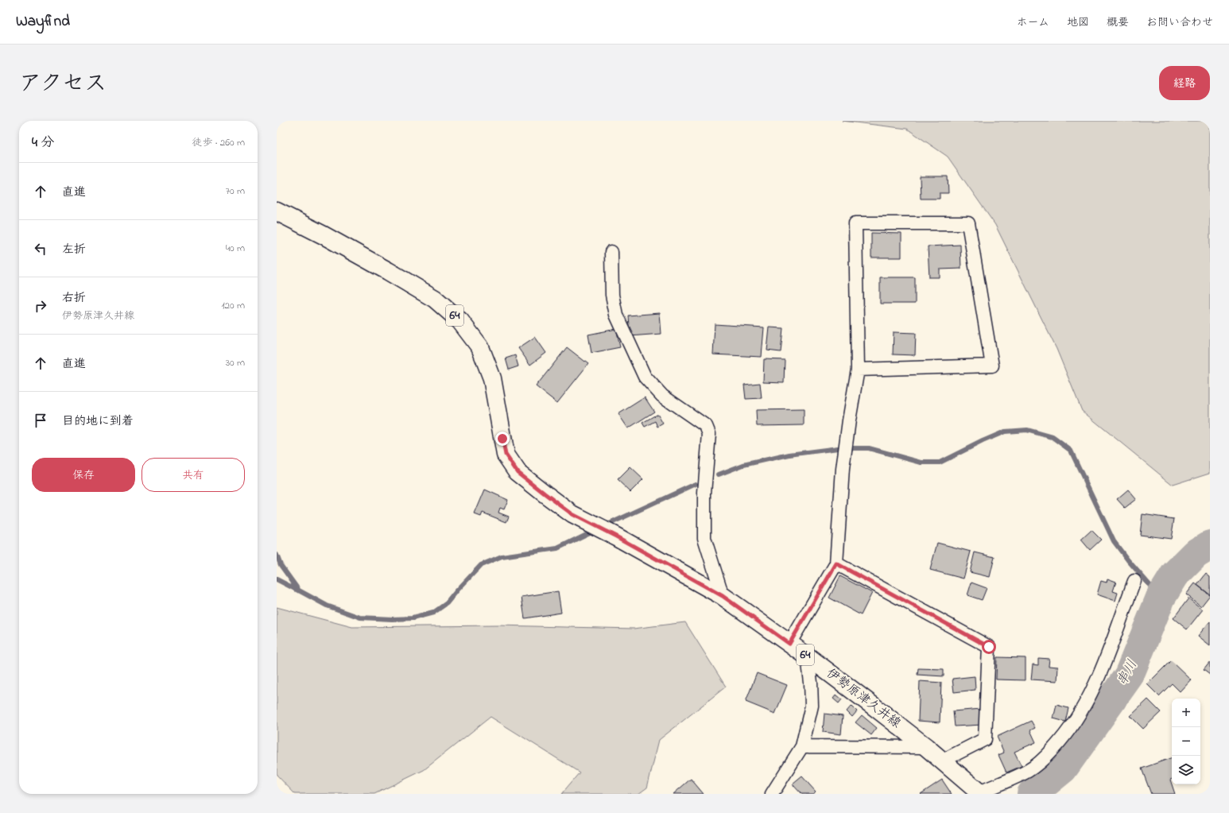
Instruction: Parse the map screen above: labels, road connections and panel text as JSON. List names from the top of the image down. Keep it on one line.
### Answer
{"streets":{"main road":["64","伊勢原津久井線"]},"water":["串川"],"page":{"header":"Wayfind","nav":["ホーム","地図","概要","お問い合わせ"],"title":"アクセス","buttons":["経路",["保存","共有"]],"heading":["4 分","徒歩 · 260 m"],"list":[["直進","70 m"],["左折","40 m"],["右折","伊勢原津久井線","120 m"],["直進","30 m"],"目的地に到着"],"map_buttons":["+","−"]}}
